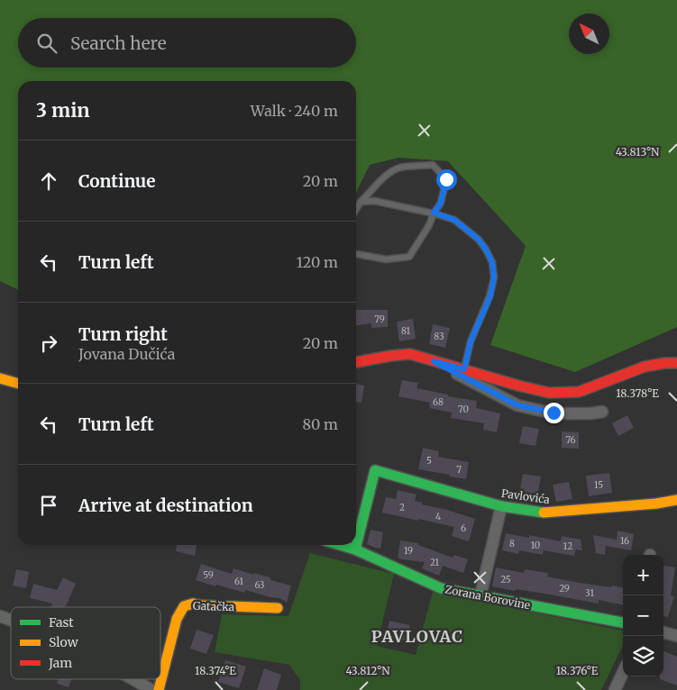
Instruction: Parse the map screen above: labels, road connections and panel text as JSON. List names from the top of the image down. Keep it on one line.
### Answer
{"streets":{"street":["Pavlovića","Zorana Borovine","Gatačka"]},"crossings":[["Pavlovića","Zorana Borovine"]],"districts":["PAVLOVAC"],"house_numbers":["79","81","83","68","70","76","5","7","15","2","4","6","16","8","10","12","19","21","59","25","61","63","29","31"],"legend":["Fast","Slow","Jam"],"north":"top left","page":{"search":"Search here","heading":["3 min","Walk · 240 m"],"list":[["Continue","20 m"],["Turn left","120 m"],["Turn right","Jovana Dučića","20 m"],["Turn left","80 m"],"Arrive at destination"],"map_buttons":["+","−"]},"coordinates":["43.813°N","18.378°E","18.374°E","18.376°E","43.812°N"]}
